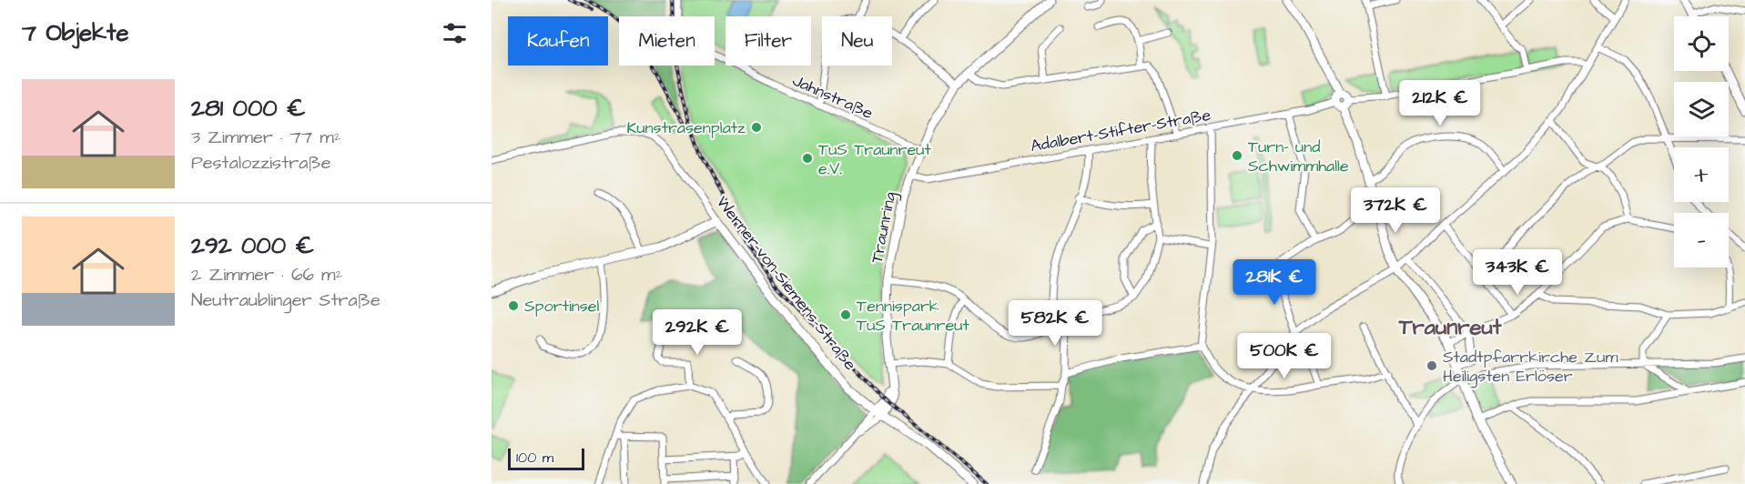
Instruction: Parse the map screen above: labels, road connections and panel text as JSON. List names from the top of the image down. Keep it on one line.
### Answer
{"streets":{"street":["Jahnstraße","Adalbert-Stifter-Straße","Traunring","Werner-von-Siemens-Straße"]},"crossings":[["Jahnstraße","Traunring"],["Adalbert-Stifter-Straße","Traunring"],["Traunring","Werner-von-Siemens-Straße"]],"districts":["Traunreut"],"places":["Kunstrasenplatz","Turn- und Schwimmhalle","TuS Traunreut e.V.","Sportinsel","Tennispark TuS Traunreut","Stadtpfarrkirche Zum Heiligsten Erlöser"],"scale_bar":"100 m","page":{"heading":"7 Objekte","map_buttons":["+","−"],"chip":["Kaufen","Mieten","Filter","Neu"],"list":[{"name":"281 000 €","note":"3 Zimmer · 77 m² · Pestalozzistraße"},{"name":"292 000 €","note":"2 Zimmer · 66 m² · Neutraublinger Straße"}],"price":["212K €","372K €","343K €","281K €","582K €","292K €","500K €"],"scale":"100 m"}}
